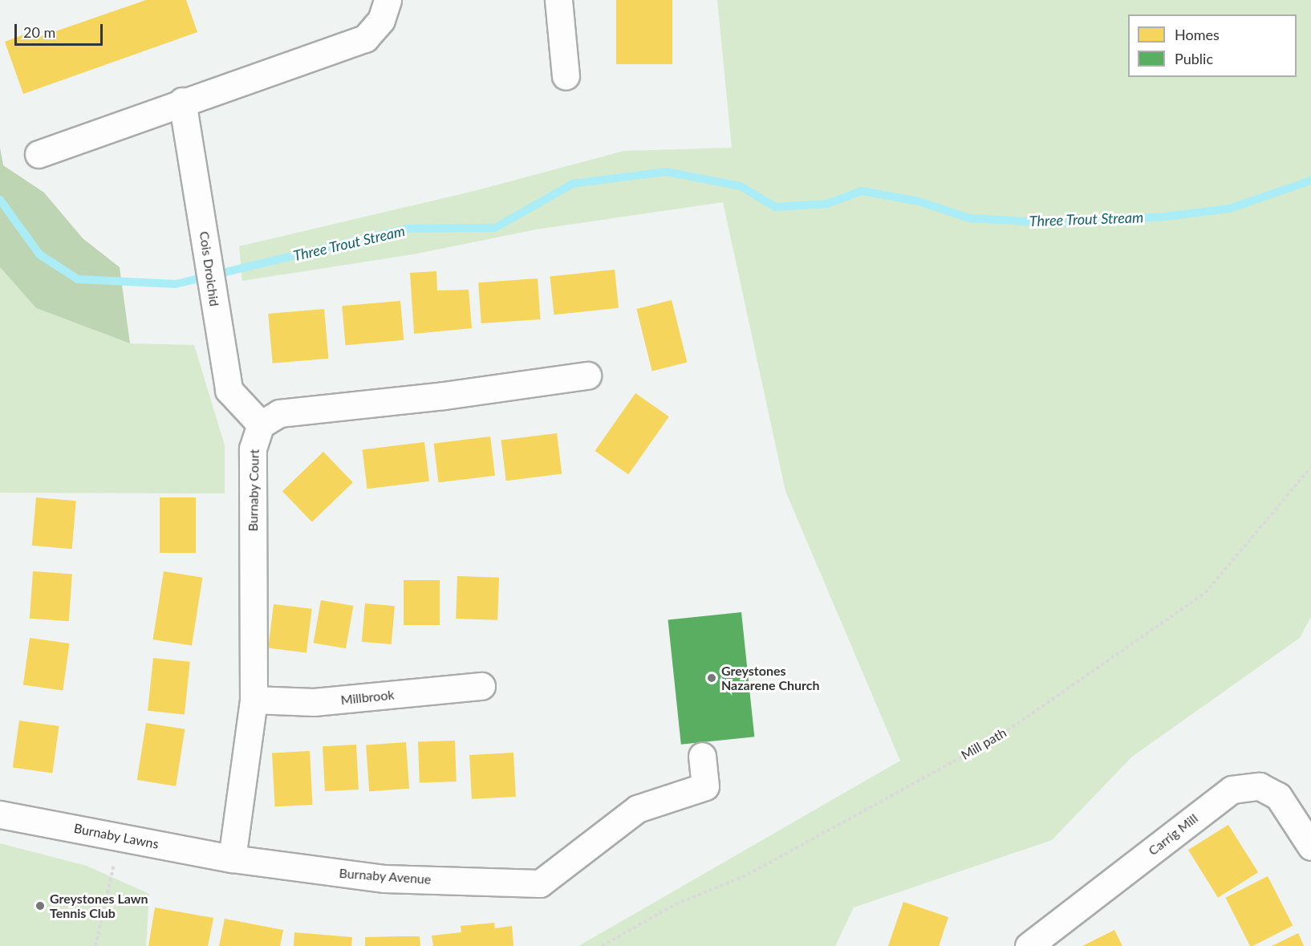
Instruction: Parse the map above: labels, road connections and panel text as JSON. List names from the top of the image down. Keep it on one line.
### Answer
{"streets":{"street":["Cois Droichid","Burnaby Court","Millbrook","Carrig Mill","Burnaby Lawns","Burnaby Avenue"],"path":["Mill path"]},"crossings":[["Cois Droichid","Burnaby Court"],["Burnaby Court","Millbrook"],["Burnaby Court","Burnaby Lawns"],["Burnaby Court","Burnaby Avenue"],["Burnaby Lawns","Burnaby Avenue"]],"water":["Three Trout Stream"],"places":["Greystones Nazarene Church","Greystones Lawn Tennis Club"],"legend":["Homes","Public"],"scale_bar":"20 m"}
